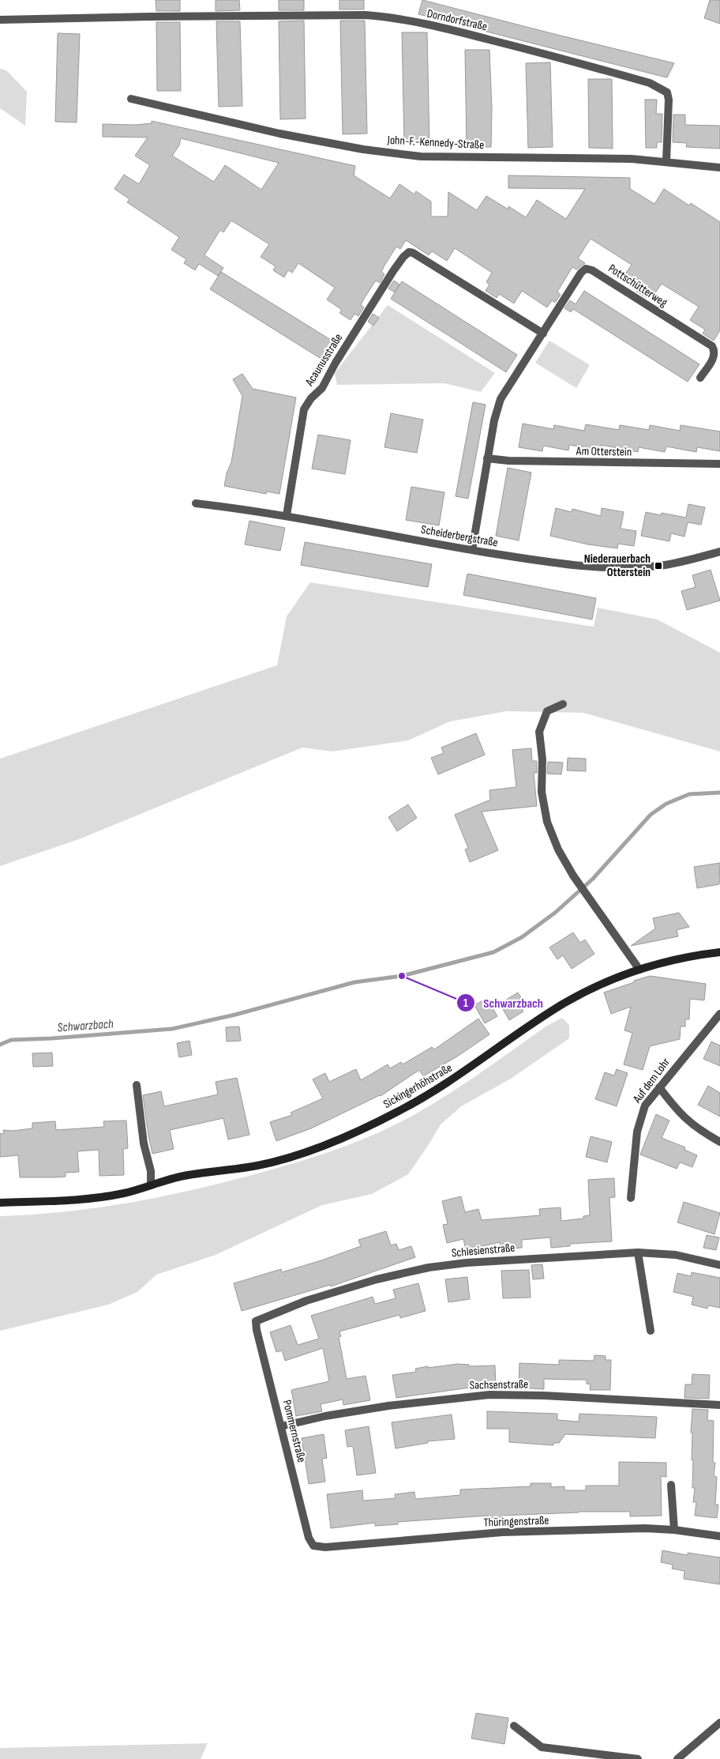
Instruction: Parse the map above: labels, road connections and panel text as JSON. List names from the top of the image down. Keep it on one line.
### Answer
{"streets":{"main road":["Sickingerhöhstraße"],"street":["Dorndorfstraße","John-F.-Kennedy-Straße","Pottschütterweg","Acaunusstraße","Am Otterstein","Scheiderbergstraße","Auf dem Lohr","Schlesienstraße","Sachsenstraße","Pommernstraße","Thüringenstraße"]},"crossings":[["Dorndorfstraße","John-F.-Kennedy-Straße"],["Pottschütterweg","Acaunusstraße"],["Pottschütterweg","Am Otterstein"],["Pottschütterweg","Scheiderbergstraße"],["Acaunusstraße","Scheiderbergstraße"],["Schlesienstraße","Pommernstraße"],["Sachsenstraße","Pommernstraße"],["Pommernstraße","Thüringenstraße"]],"water":["Schwarzbach"],"places":{"transit":["Niederauerbach Otterstein"],"other":["Schwarzbach"]}}
